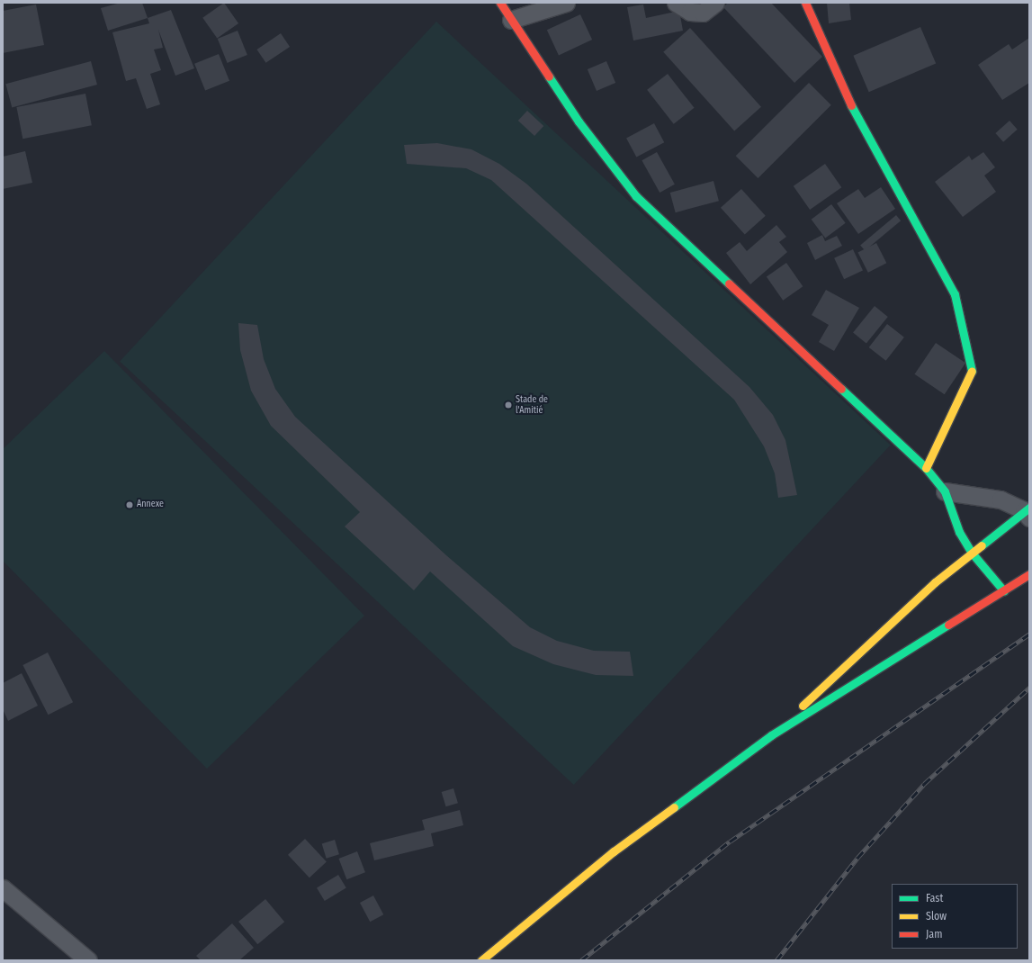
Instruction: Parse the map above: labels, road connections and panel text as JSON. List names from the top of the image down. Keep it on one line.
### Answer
{"places":["Stade de l'Amitié","Annexe"],"legend":["Fast","Slow","Jam"]}
